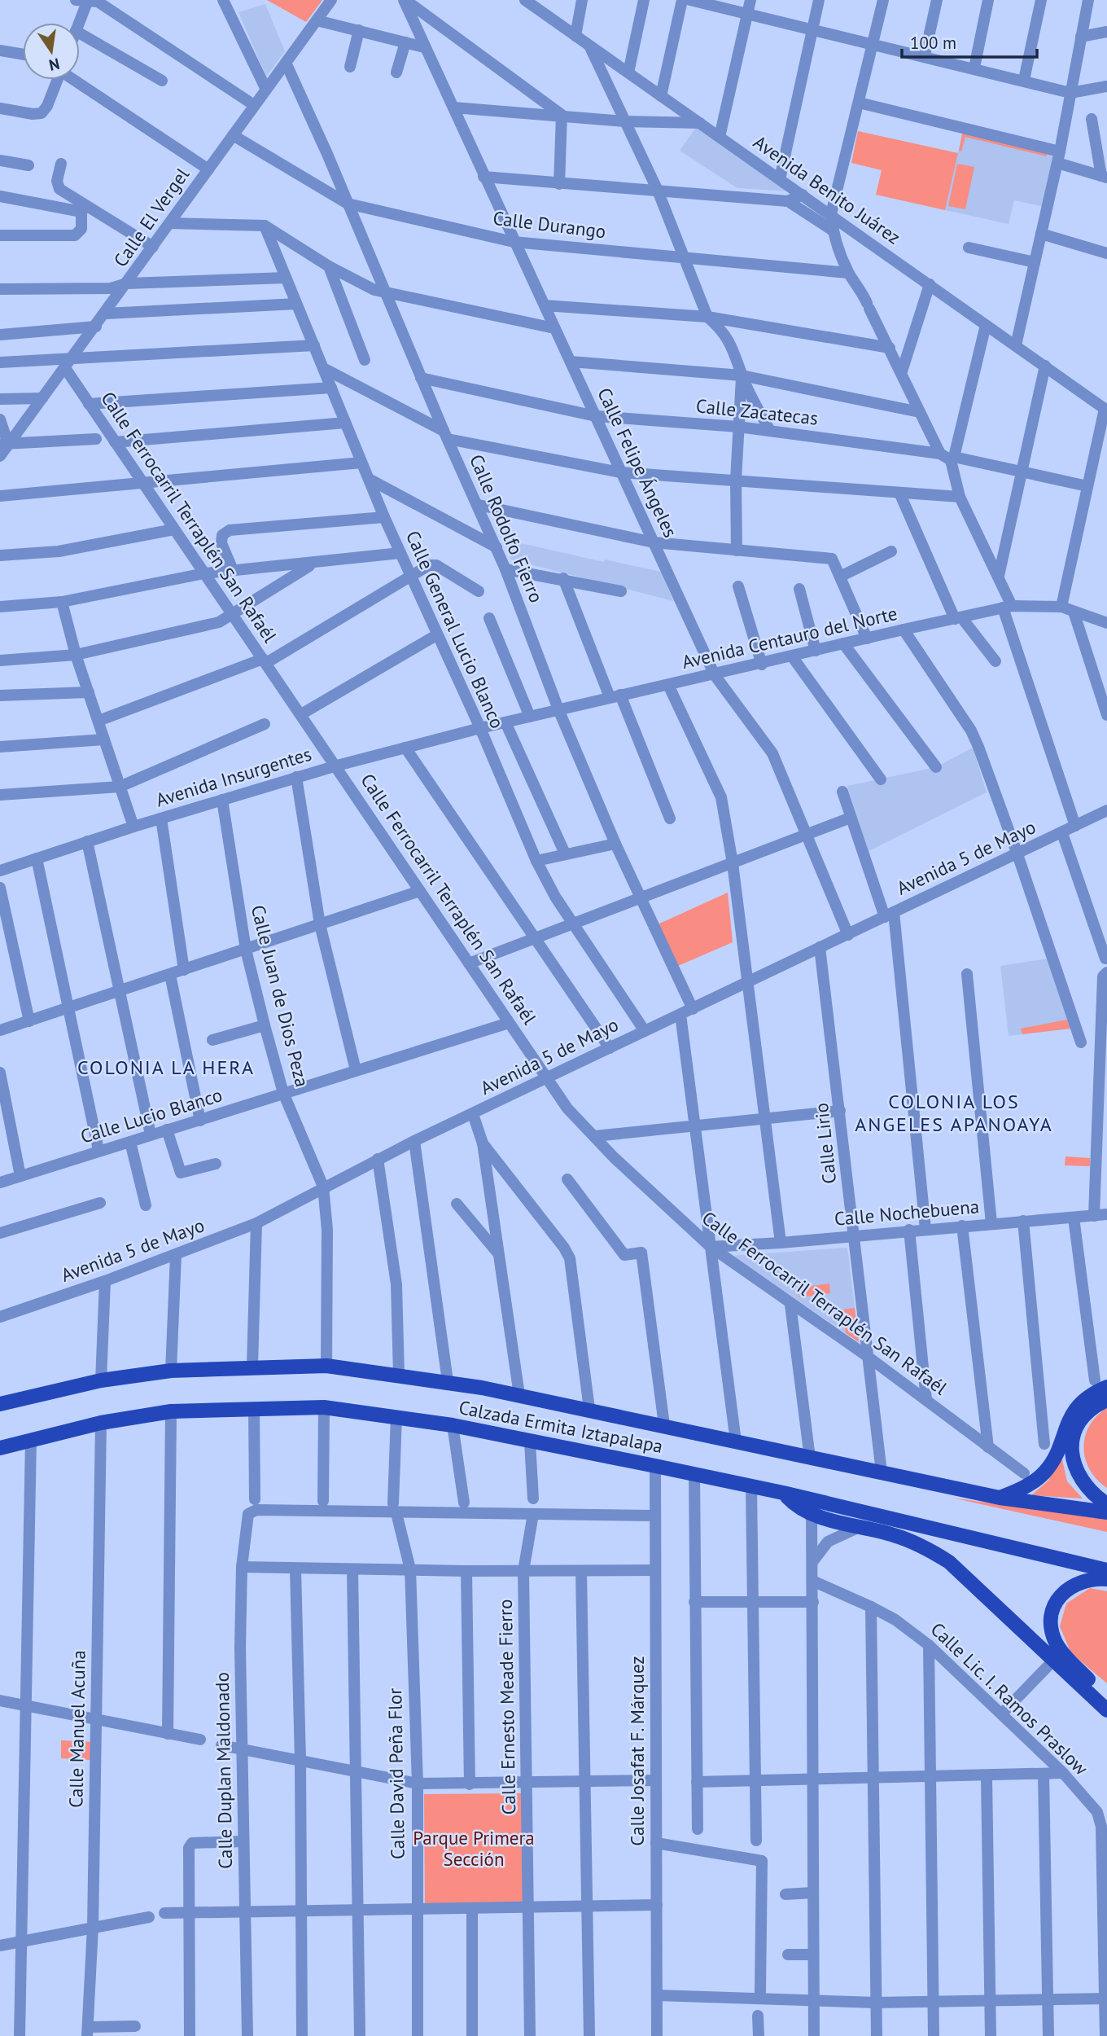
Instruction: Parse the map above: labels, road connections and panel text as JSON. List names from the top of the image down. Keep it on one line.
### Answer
{"streets":{"main road":["Calzada Ermita Iztapalapa"],"street":["Avenida Benito Juárez","Calle El Vergel","Calle Durango","Calle Zacatecas","Calle Felipe Ángeles","Calle Ferrocarril Terraplén San Rafaél","Calle Rodolfo Fierro","Calle General Lucio Blanco","Avenida Centauro del Norte","Avenida Insurgentes","Avenida 5 de Mayo","Calle Juan de Dios Peza","Calle Lucio Blanco","Calle Lirio","Calle Nochebuena","Calle Lic. I. Ramos Praslow","Calle Ernesto Meade Fierro","Calle Manuel Acuña","Calle Josafat F. Márquez","Calle Duplan Maldonado","Calle David Peña Flor"]},"crossings":[["Calle El Vergel","Calle Durango"],["Calle El Vergel","Calle Ferrocarril Terraplén San Rafaél"],["Calle El Vergel","Calle Rodolfo Fierro"],["Calle Durango","Calle Felipe Ángeles"],["Calle Durango","Calle Rodolfo Fierro"],["Calle Zacatecas","Calle Felipe Ángeles"],["Calle Zacatecas","Calle Rodolfo Fierro"],["Calle Felipe Ángeles","Avenida Centauro del Norte"],["Calle Felipe Ángeles","Avenida 5 de Mayo"],["Calle Ferrocarril Terraplén San Rafaél","Avenida Insurgentes"],["Calle Ferrocarril Terraplén San Rafaél","Avenida 5 de Mayo"],["Calle Ferrocarril Terraplén San Rafaél","Calle Lucio Blanco"],["Calle Ferrocarril Terraplén San Rafaél","Calle Lirio"],["Calle Ferrocarril Terraplén San Rafaél","Calle Nochebuena"],["Calle Rodolfo Fierro","Avenida Centauro del Norte"],["Calle Rodolfo Fierro","Avenida 5 de Mayo"],["Calle General Lucio Blanco","Avenida Centauro del Norte"],["Calle General Lucio Blanco","Avenida Insurgentes"],["Calle General Lucio Blanco","Avenida 5 de Mayo"],["Avenida Centauro del Norte","Avenida Insurgentes"],["Avenida Insurgentes","Calle Juan de Dios Peza"],["Avenida 5 de Mayo","Calle Juan de Dios Peza"],["Avenida 5 de Mayo","Calle Lirio"],["Calle Juan de Dios Peza","Calle Lucio Blanco"],["Calle Juan de Dios Peza","Calzada Ermita Iztapalapa"],["Calle Lirio","Calle Nochebuena"],["Calle Lirio","Calzada Ermita Iztapalapa"],["Calzada Ermita Iztapalapa","Calle Manuel Acuña"],["Calzada Ermita Iztapalapa","Calle Josafat F. Márquez"],["Calzada Ermita Iztapalapa","Calle David Peña Flor"]],"districts":["COLONIA LA HERA","COLONIA LOS ANGELES APANOAYA"],"parks":["Parque Primera Sección"],"scale_bar":"100 m","north":"bottom"}
